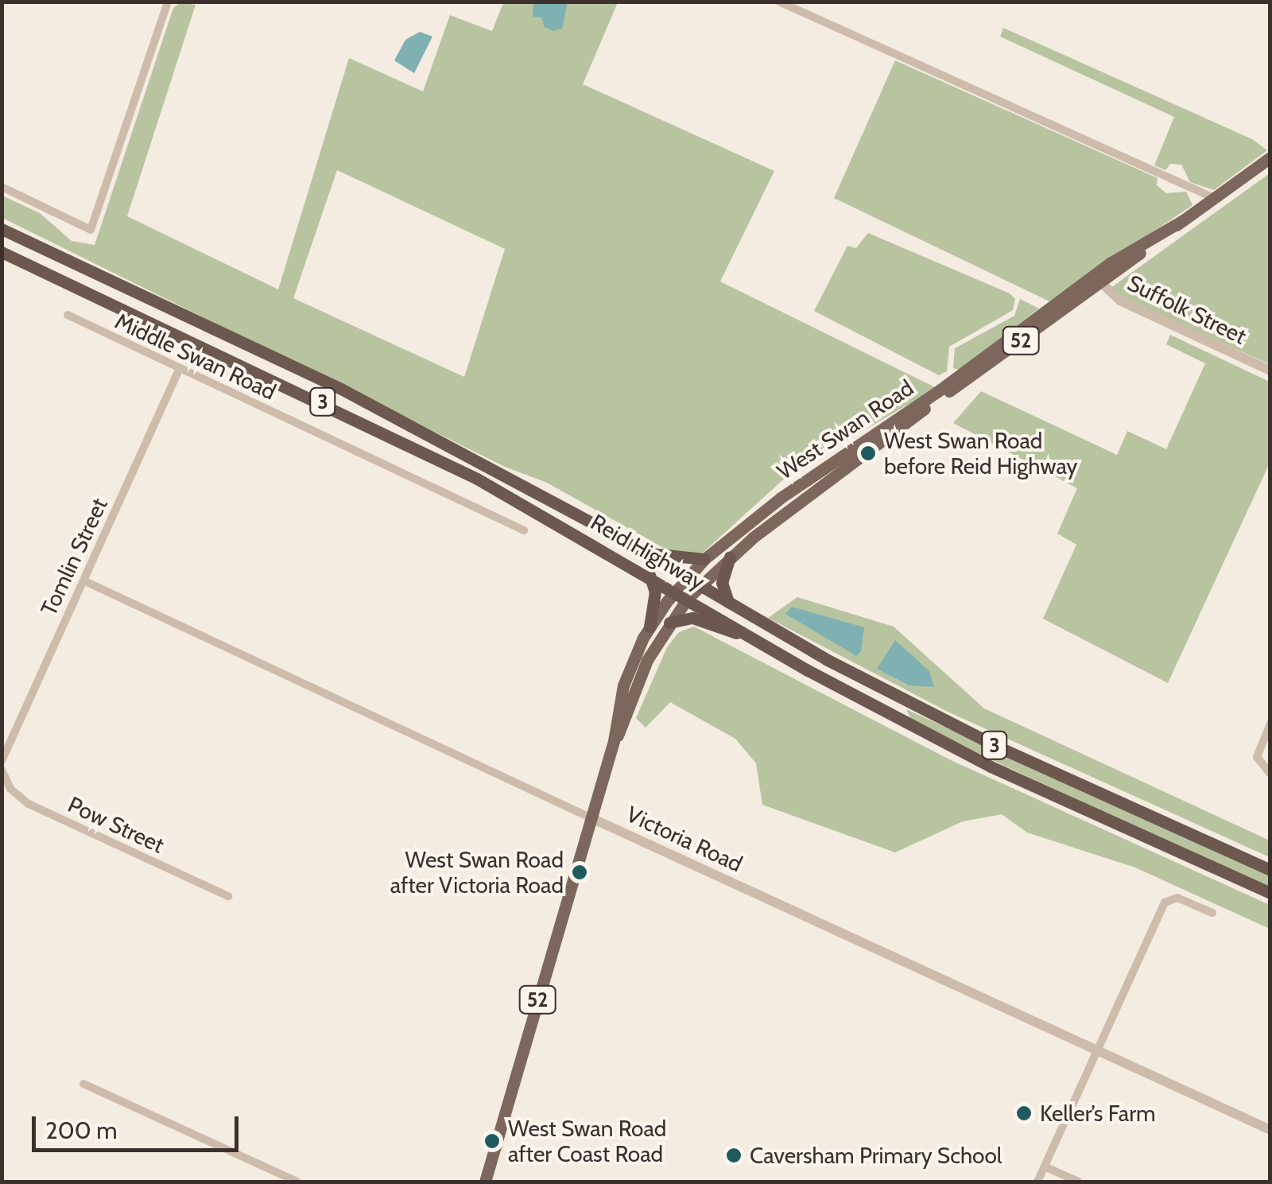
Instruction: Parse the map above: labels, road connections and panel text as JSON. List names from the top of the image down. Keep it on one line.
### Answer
{"streets":{"highway":["3","Reid Highway"],"main road":["52","West Swan Road"],"street":["Suffolk Street","Middle Swan Road","Tomlin Street","Pow Street","Victoria Road"]},"crossings":[["Suffolk Street","West Swan Road"],["Middle Swan Road","Tomlin Street"],["West Swan Road","Reid Highway"],["West Swan Road","Victoria Road"],["Tomlin Street","Victoria Road"]],"places":["West Swan Road before Reid Highway","West Swan Road after Victoria Road","Keller’s Farm","West Swan Road after Coast Road","Caversham Primary School"],"scale_bar":"200 m"}
